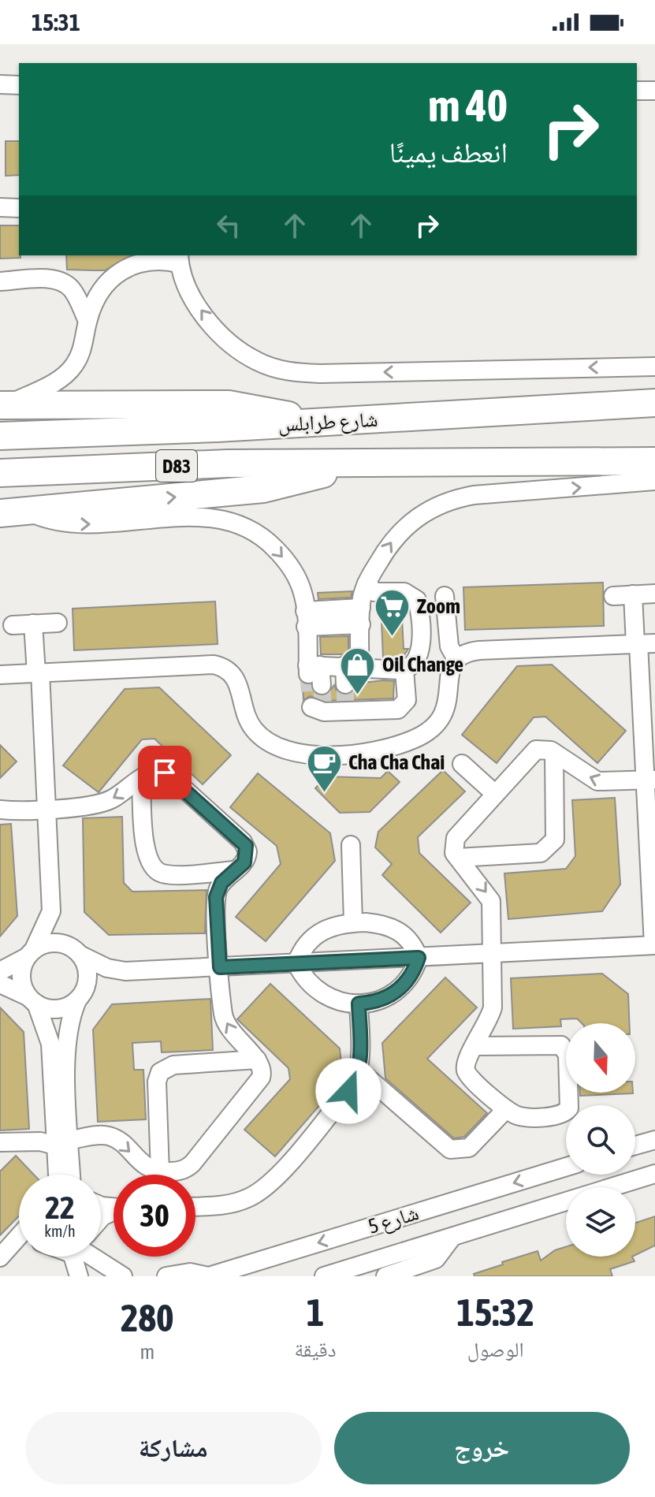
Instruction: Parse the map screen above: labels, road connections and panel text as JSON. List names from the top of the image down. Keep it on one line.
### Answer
{"streets":{"highway":["شارع طرابلس","D83"],"street":["شارع 5"]},"places":{"supermarket":["Zoom"],"shop":["Oil Change"],"cafe":["Cha Cha Chai"]},"north":"bottom","page":{"status":"15:31","turn":["40 m","انعطف يمينًا"],"speed":"22 km/h","limit":"30","eta":["15:32","الوصول","1","دقيقة","280","m"],"buttons":["خروج","مشاركة"]}}
